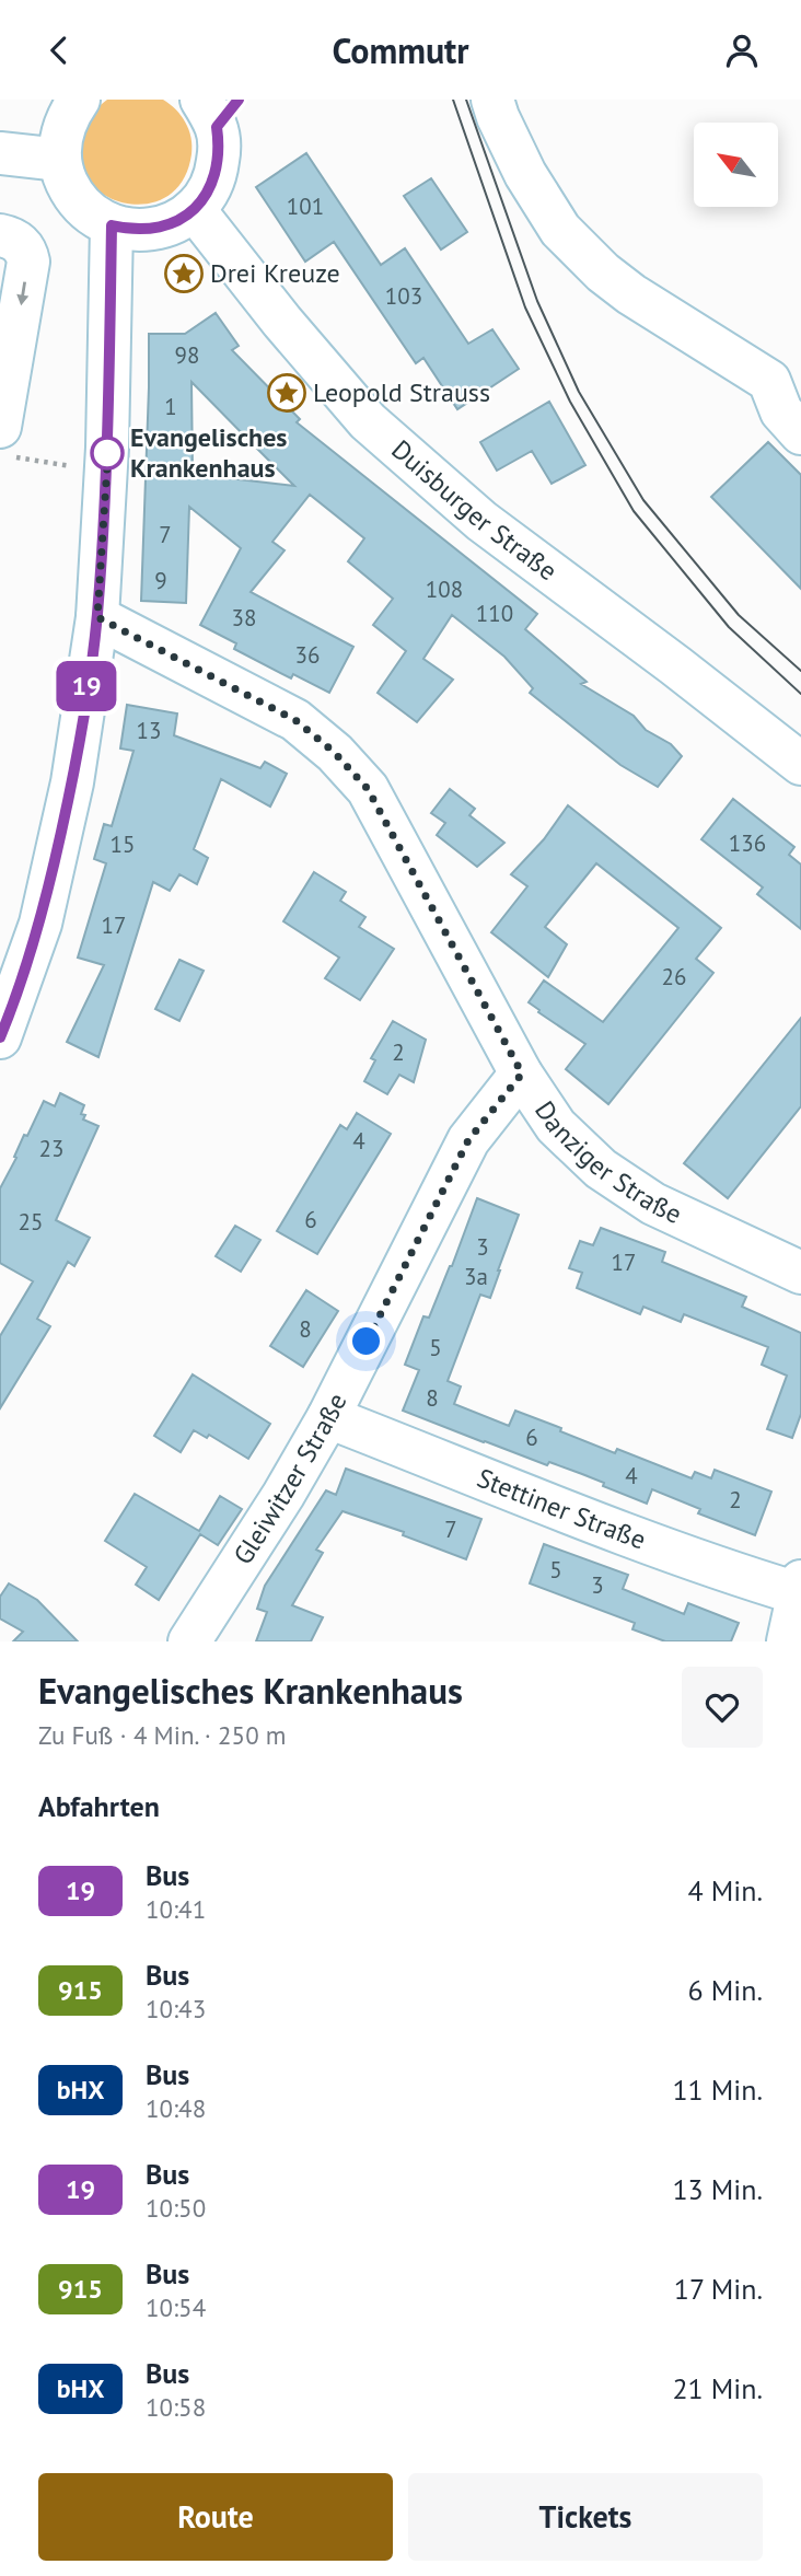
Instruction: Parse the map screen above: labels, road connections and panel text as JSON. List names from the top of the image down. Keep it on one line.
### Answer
{"streets":{"street":["Duisburger Straße","Danziger Straße","Gleiwitzer Straße","Stettiner Straße"]},"crossings":[["Danziger Straße","Gleiwitzer Straße"],["Gleiwitzer Straße","Stettiner Straße"]],"places":{"place":["Drei Kreuze","Leopold Strauss"],"other":["Evangelisches Krankenhaus"]},"lines":["bus line 19"],"house_numbers":["101","103","98","1","7","9","108","110","38","36","13","136","15","17","26","2","4","23","6","25","3","17","3a","8","5","8","6","4","2","7","5","3"],"north":"top left","page":{"header":"Commutr","on_map":"19","heading":[["Evangelisches Krankenhaus","Zu Fuß · 4 Min. · 250 m"],"Abfahrten"],"list":[{"mark":"19","name":"Bus","note":"10:41","value":"4 Min."},{"mark":"915","name":"Bus","note":"10:43","value":"6 Min."},{"mark":"bHX","name":"Bus","note":"10:48","value":"11 Min."},{"mark":"19","name":"Bus","note":"10:50","value":"13 Min."},{"mark":"915","name":"Bus","note":"10:54","value":"17 Min."},{"mark":"bHX","name":"Bus","note":"10:58","value":"21 Min."}],"buttons":["Route","Tickets"]}}
